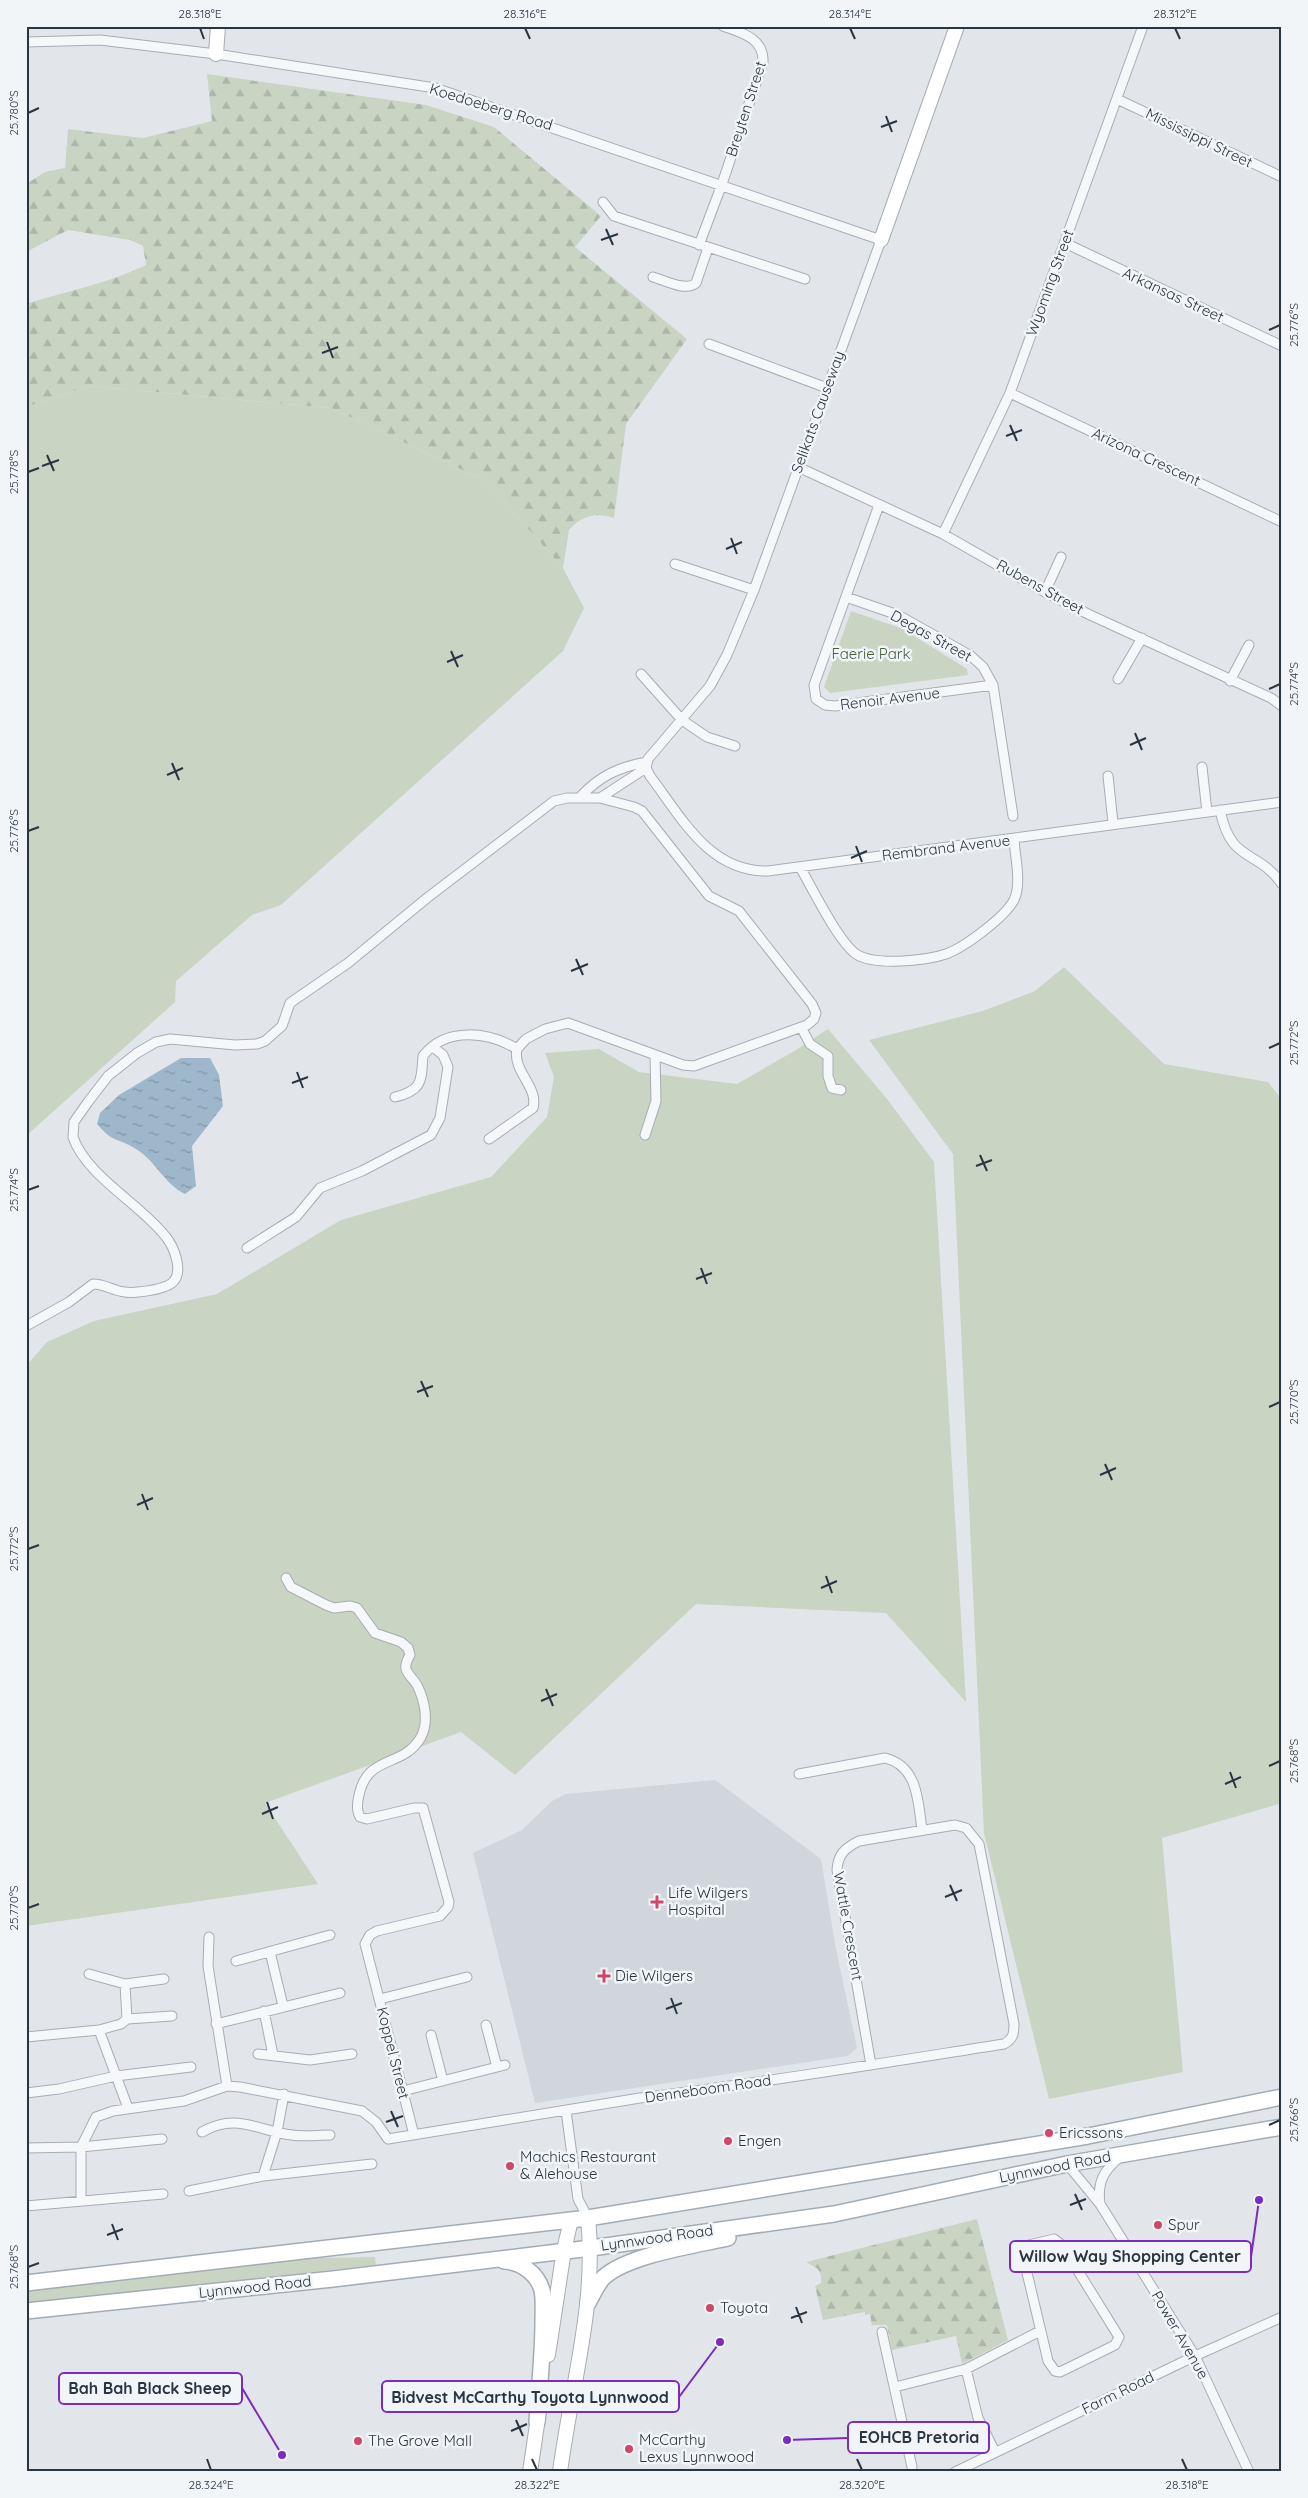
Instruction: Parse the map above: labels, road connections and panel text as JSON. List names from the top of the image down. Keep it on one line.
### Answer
{"streets":{"main road":["Selikats Causeway","Lynnwood Road"],"street":["Koedoeberg Road","Breyten Street","Mississippi Street","Wyoming Street","Arkansas Street","Arizona Crescent","Rubens Street","Degas Street","Renoir Avenue","Rembrand Avenue","Wattle Crescent","Koppel Street","Denneboom Road","Power Avenue","Farm Road"]},"crossings":[["Koedoeberg Road","Breyten Street"],["Koedoeberg Road","Selikats Causeway"],["Mississippi Street","Wyoming Street"],["Wyoming Street","Arkansas Street"],["Wyoming Street","Arizona Crescent"],["Wyoming Street","Rubens Street"],["Selikats Causeway","Rubens Street"],["Selikats Causeway","Rembrand Avenue"],["Rubens Street","Renoir Avenue"],["Degas Street","Renoir Avenue"],["Wattle Crescent","Denneboom Road"],["Koppel Street","Denneboom Road"],["Lynnwood Road","Power Avenue"],["Power Avenue","Farm Road"]],"parks":["Faerie Park"],"places":{"health":["Life Wilgers Hospital","Die Wilgers"],"other":["Ericssons","Engen","Machics Restaurant & Alehouse","Willow Way Shopping Center","Spur","Toyota","Bidvest McCarthy Toyota Lynnwood","EOHCB Pretoria","The Grove Mall","McCarthy Lexus Lynnwood","Bah Bah Black Sheep"]},"coordinates":["28.318°E","28.316°E","28.314°E","28.312°E","25.780°S","25.776°S","25.778°S","25.774°S","25.772°S","25.770°S","25.768°S","25.766°S","28.324°E","28.322°E","28.320°E"]}
